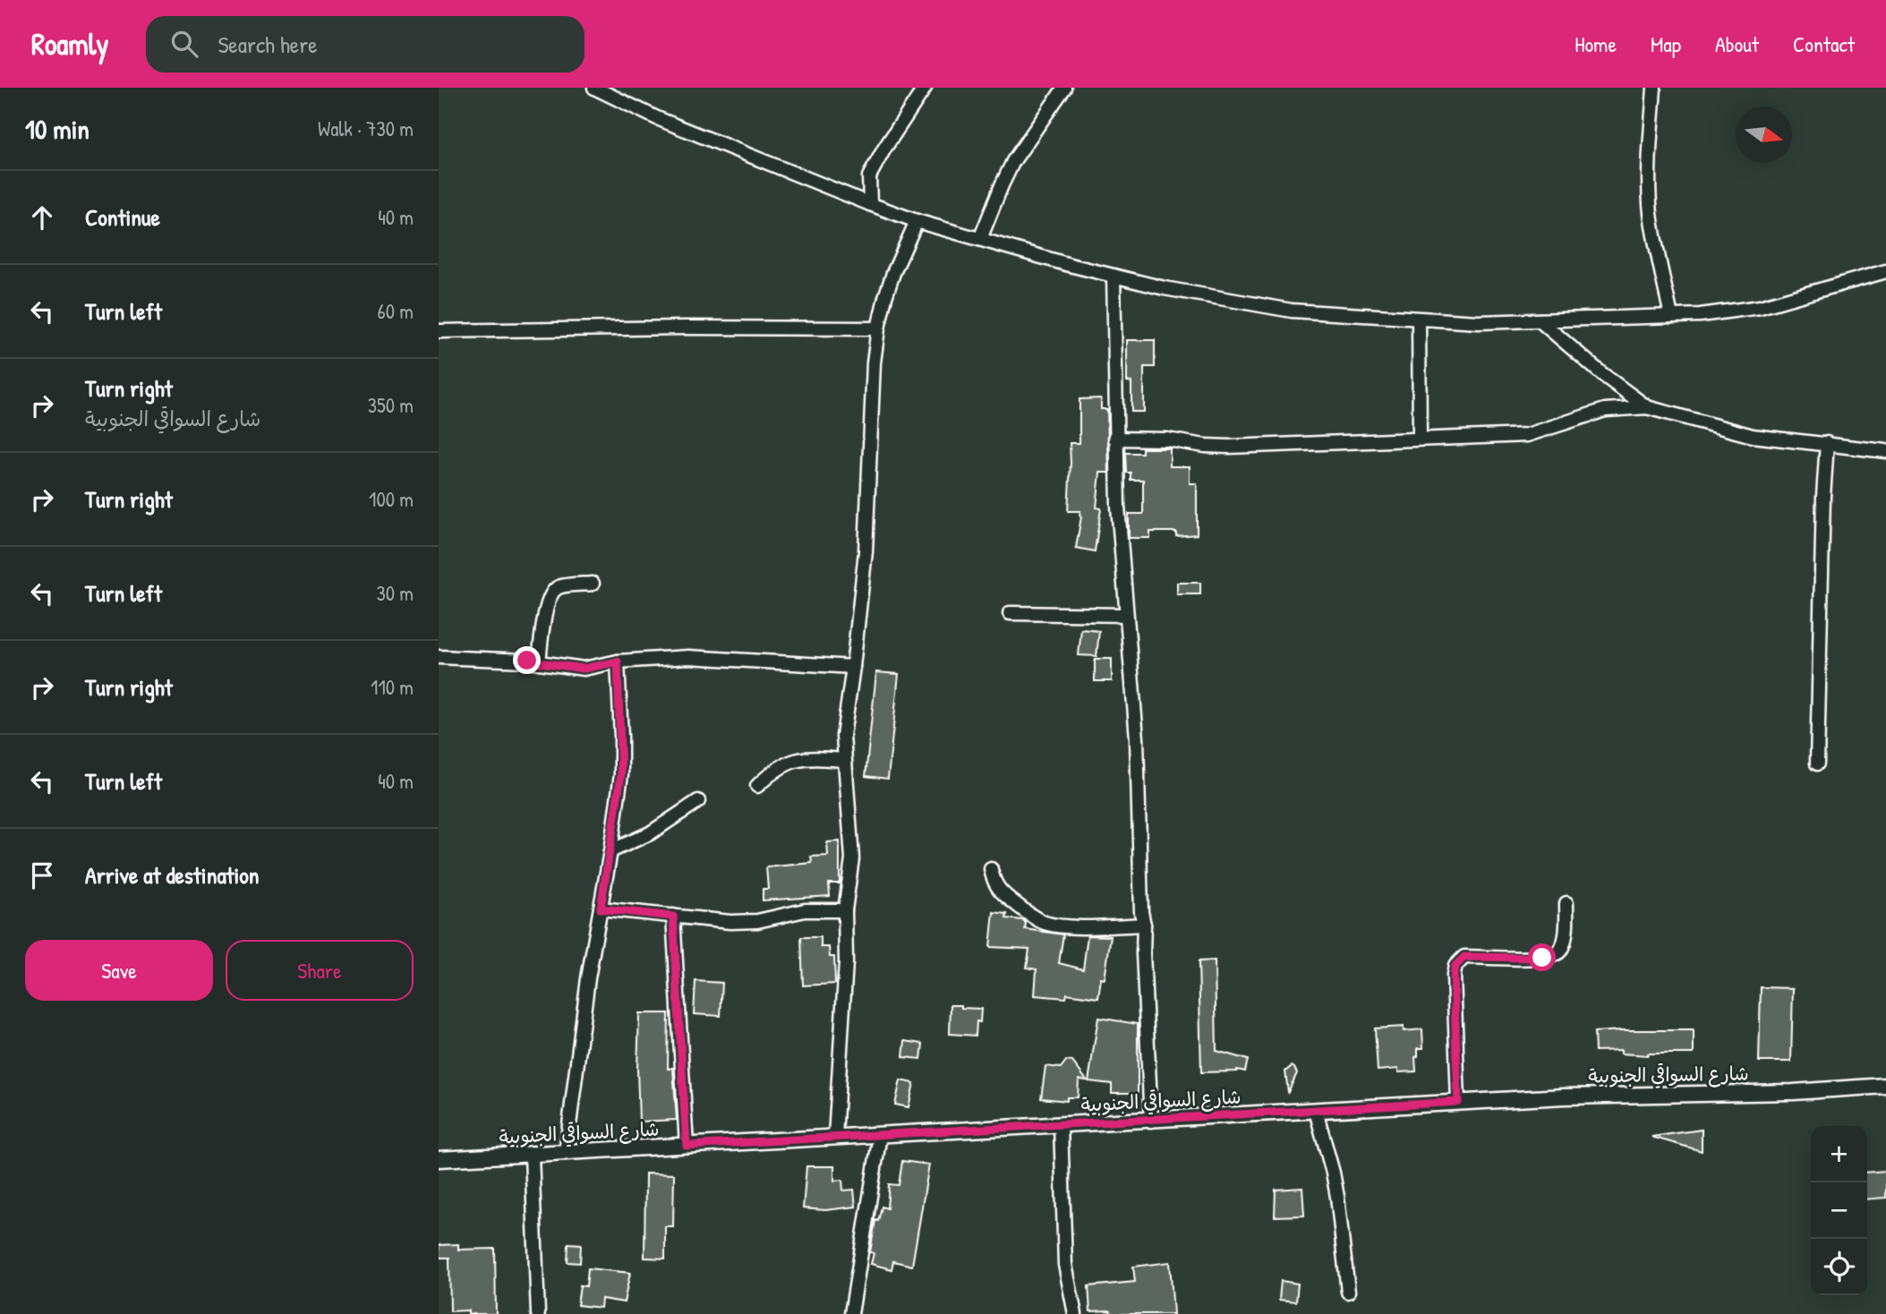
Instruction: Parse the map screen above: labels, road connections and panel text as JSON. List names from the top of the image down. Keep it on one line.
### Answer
{"streets":{"street":["شارع السواقي الجنوبية"]},"north":"right","page":{"header":"Roamly","search":"Search here","nav":["Home","Map","About","Contact"],"heading":["10 min","Walk · 730 m"],"list":[["Continue","40 m"],["Turn left","60 m"],["Turn right","شارع السواقي الجنوبية","350 m"],["Turn right","100 m"],["Turn left","30 m"],["Turn right","110 m"],["Turn left","40 m"],"Arrive at destination"],"buttons":["Save","Share"],"map_buttons":["+","−"]}}
